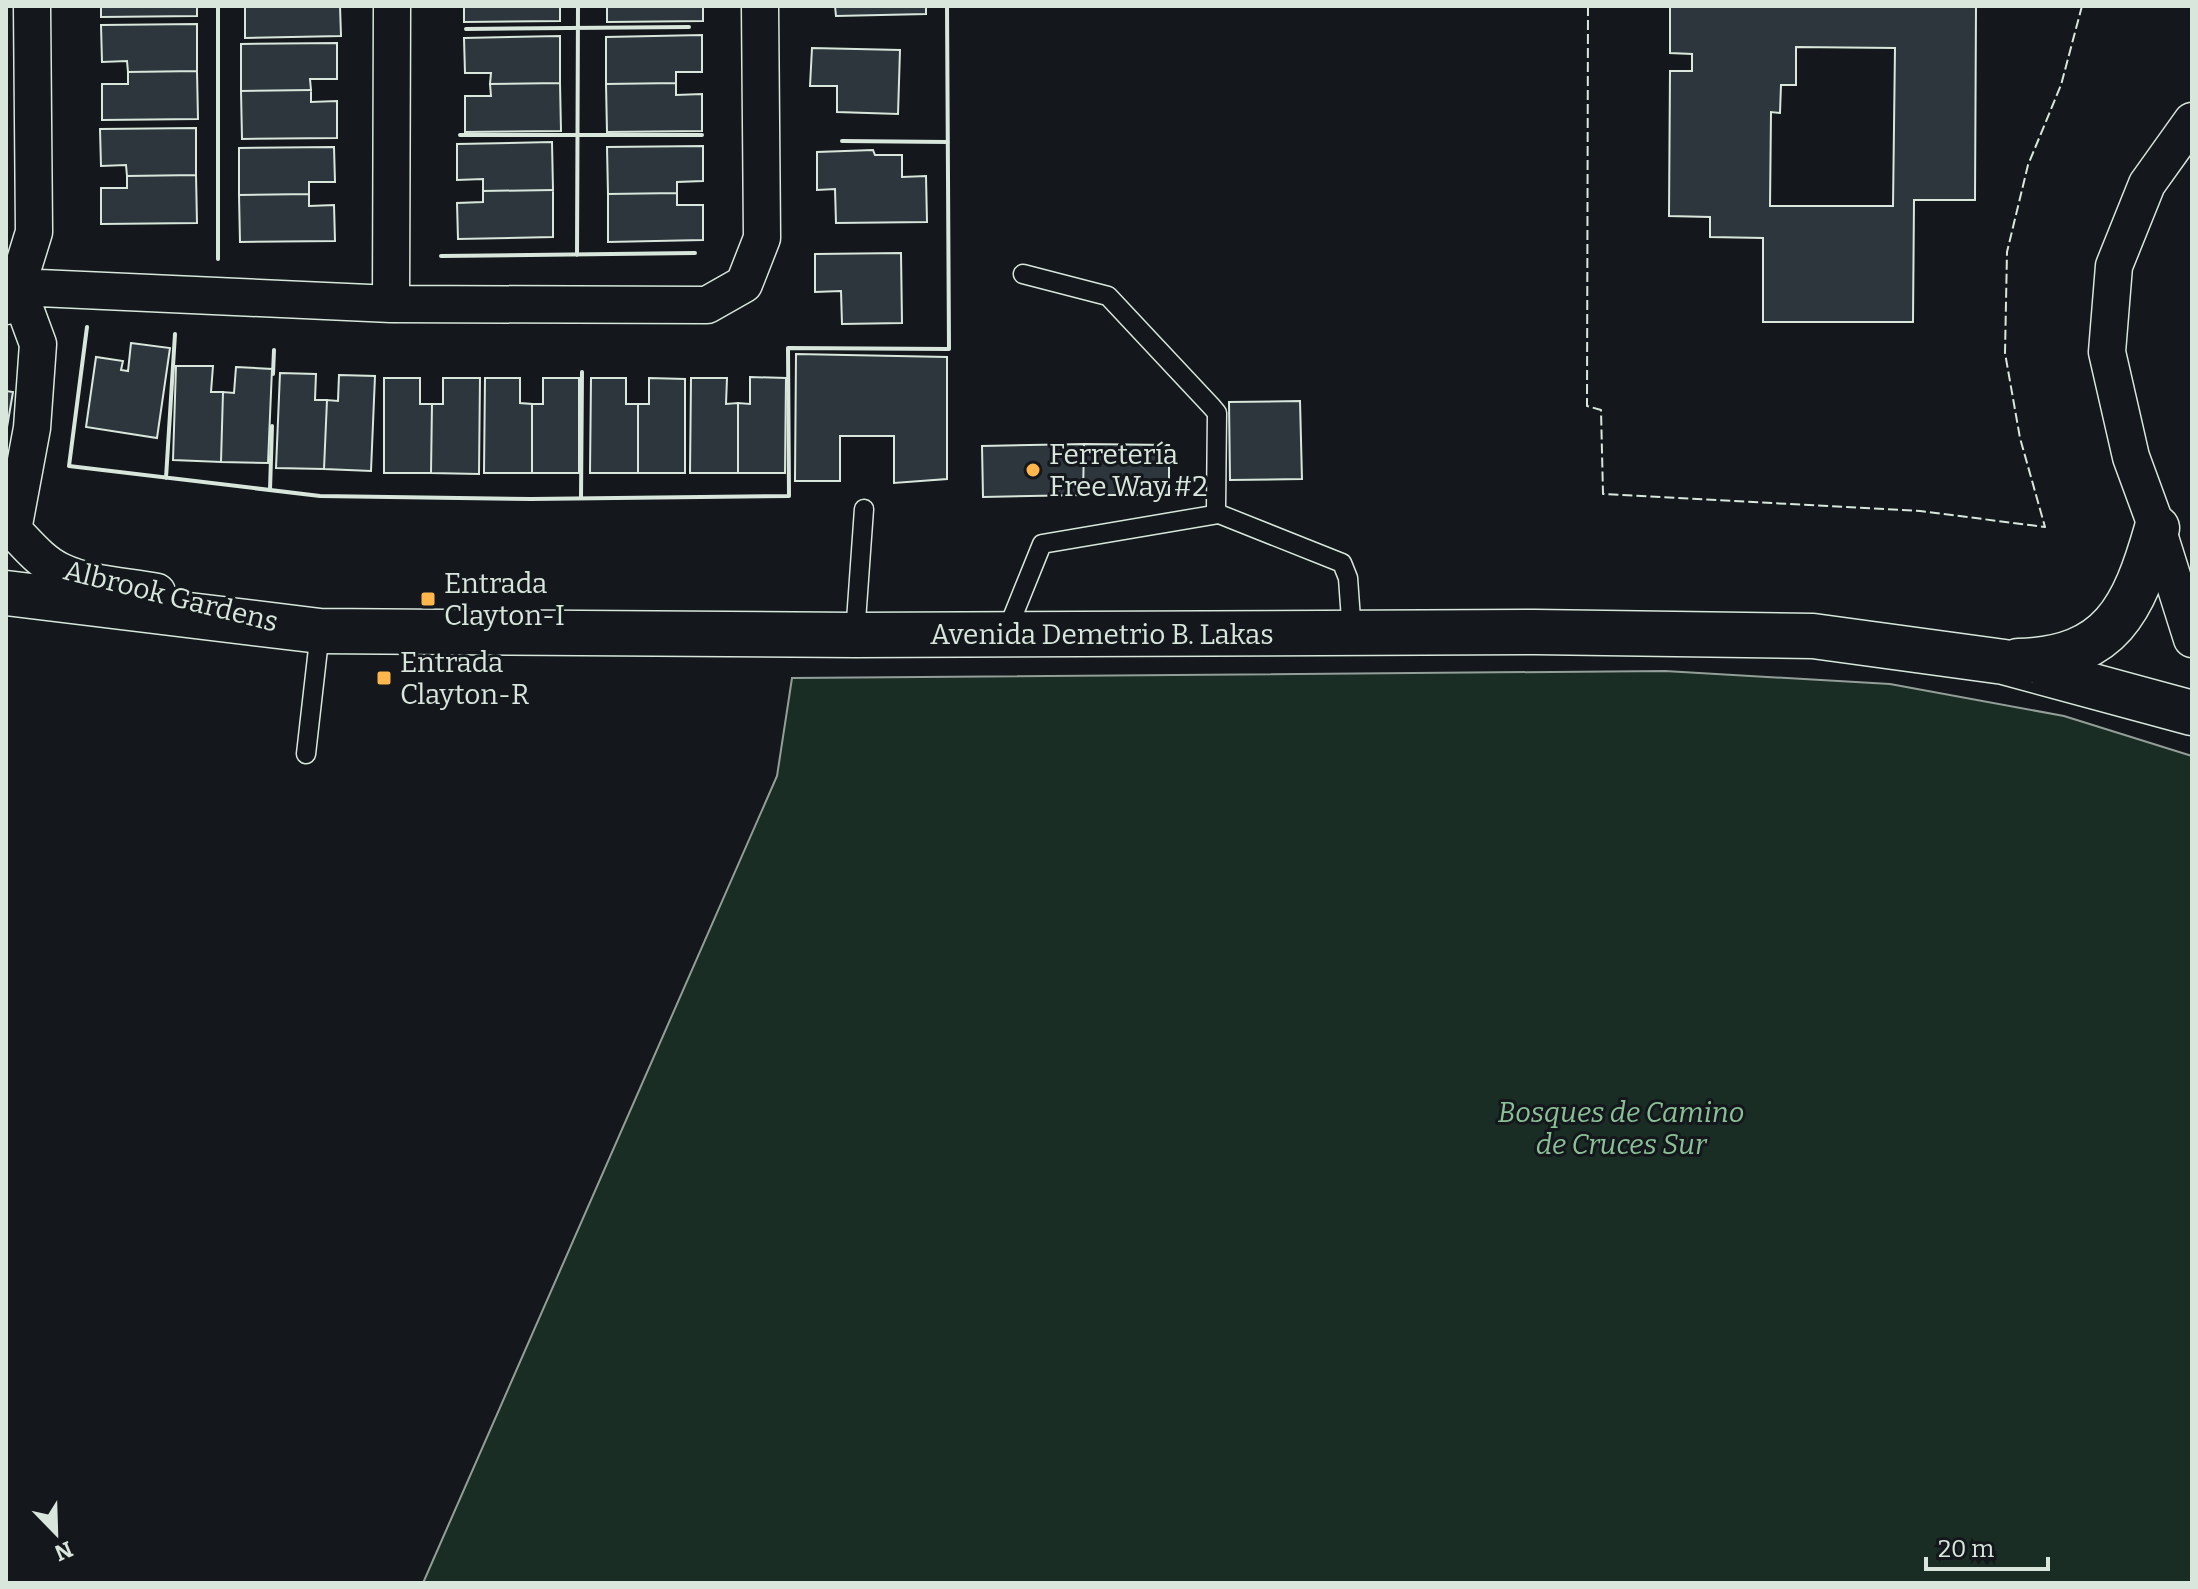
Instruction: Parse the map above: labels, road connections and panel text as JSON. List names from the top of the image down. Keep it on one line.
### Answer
{"streets":{"street":["Albrook Gardens","Avenida Demetrio B. Lakas"]},"crossings":[["Albrook Gardens","Avenida Demetrio B. Lakas"]],"parks":["Bosques de Camino de Cruces Sur"],"places":{"other":["Ferretería Free Way #2"],"transit":["Entrada Clayton-I","Entrada Clayton-R"]},"scale_bar":"20 m","north":"bottom right"}
